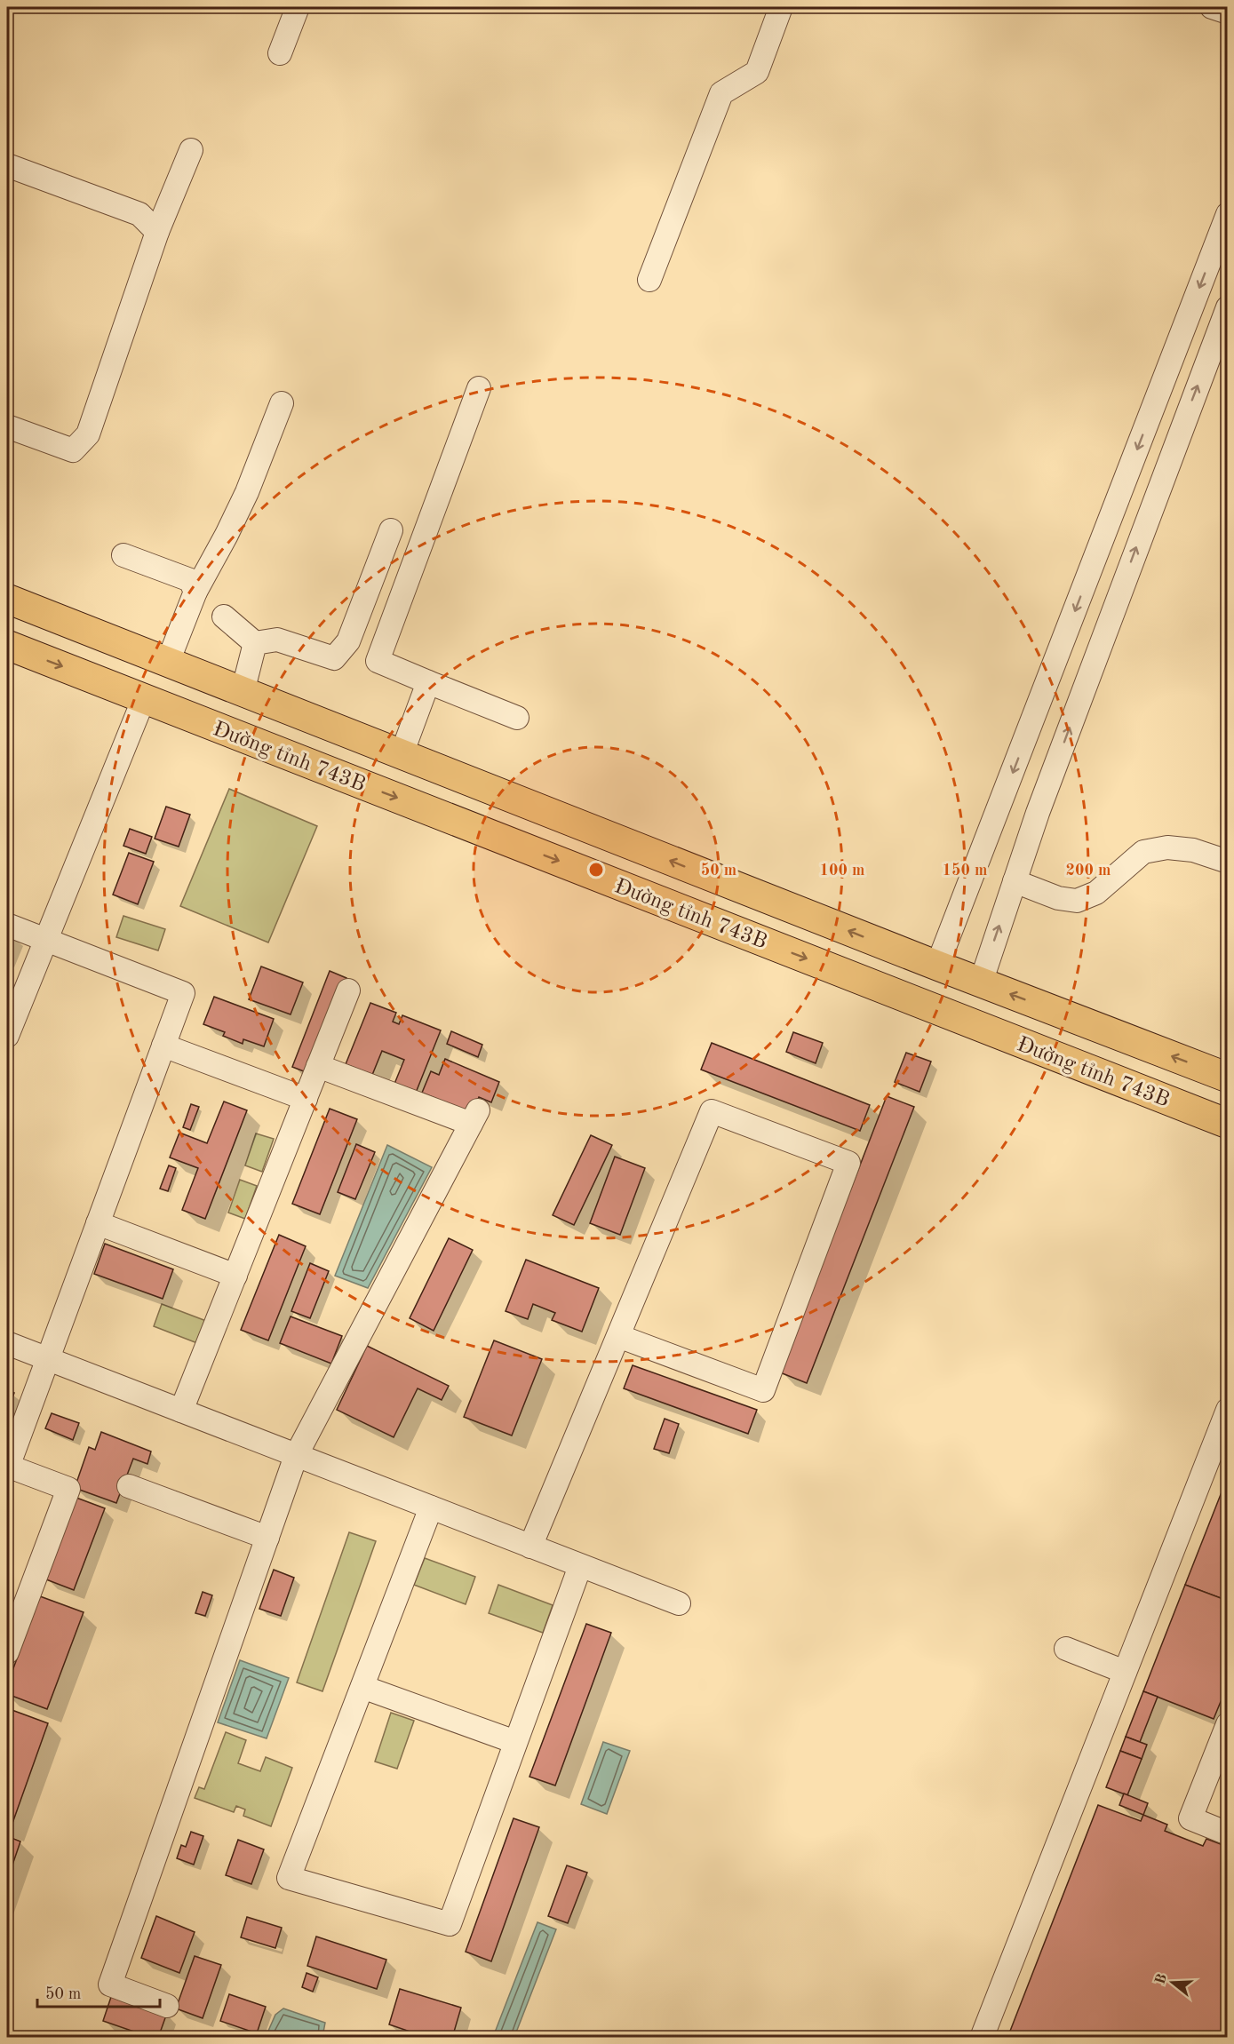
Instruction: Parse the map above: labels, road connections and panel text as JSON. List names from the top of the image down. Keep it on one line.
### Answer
{"streets":{"main road":["Đường tỉnh 743B"]},"scale_bar":"50 m","north":"left","rings":["50 m","100 m","150 m","200 m"]}
